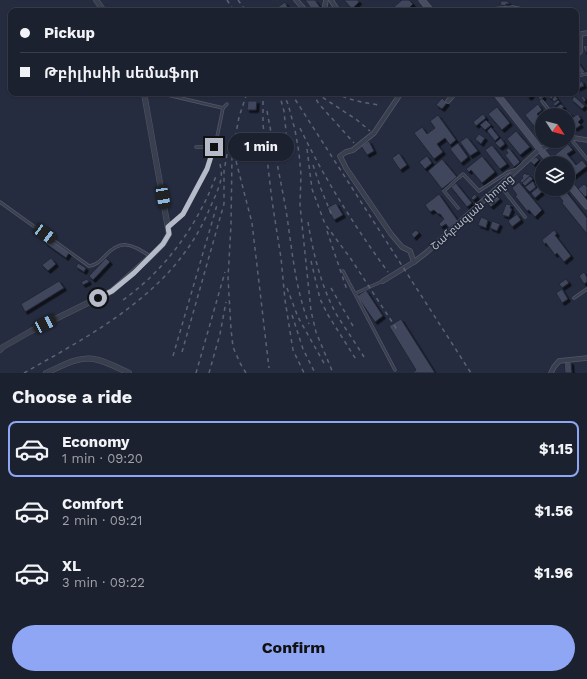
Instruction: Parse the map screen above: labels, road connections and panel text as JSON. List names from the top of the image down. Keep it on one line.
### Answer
{"streets":{"street":["Շահբազյան փողոց"]},"north":"bottom right","page":{"banner":["Pickup","Թբիլիսիի սեմաֆոր"],"bubble":"1 min","heading":"Choose a ride","list":[{"name":"Economy","note":"1 min · 09:20","value":"$1.15"},{"name":"Comfort","note":"2 min · 09:21","value":"$1.56"},{"name":"XL","note":"3 min · 09:22","value":"$1.96"}],"buttons":"Confirm"}}
